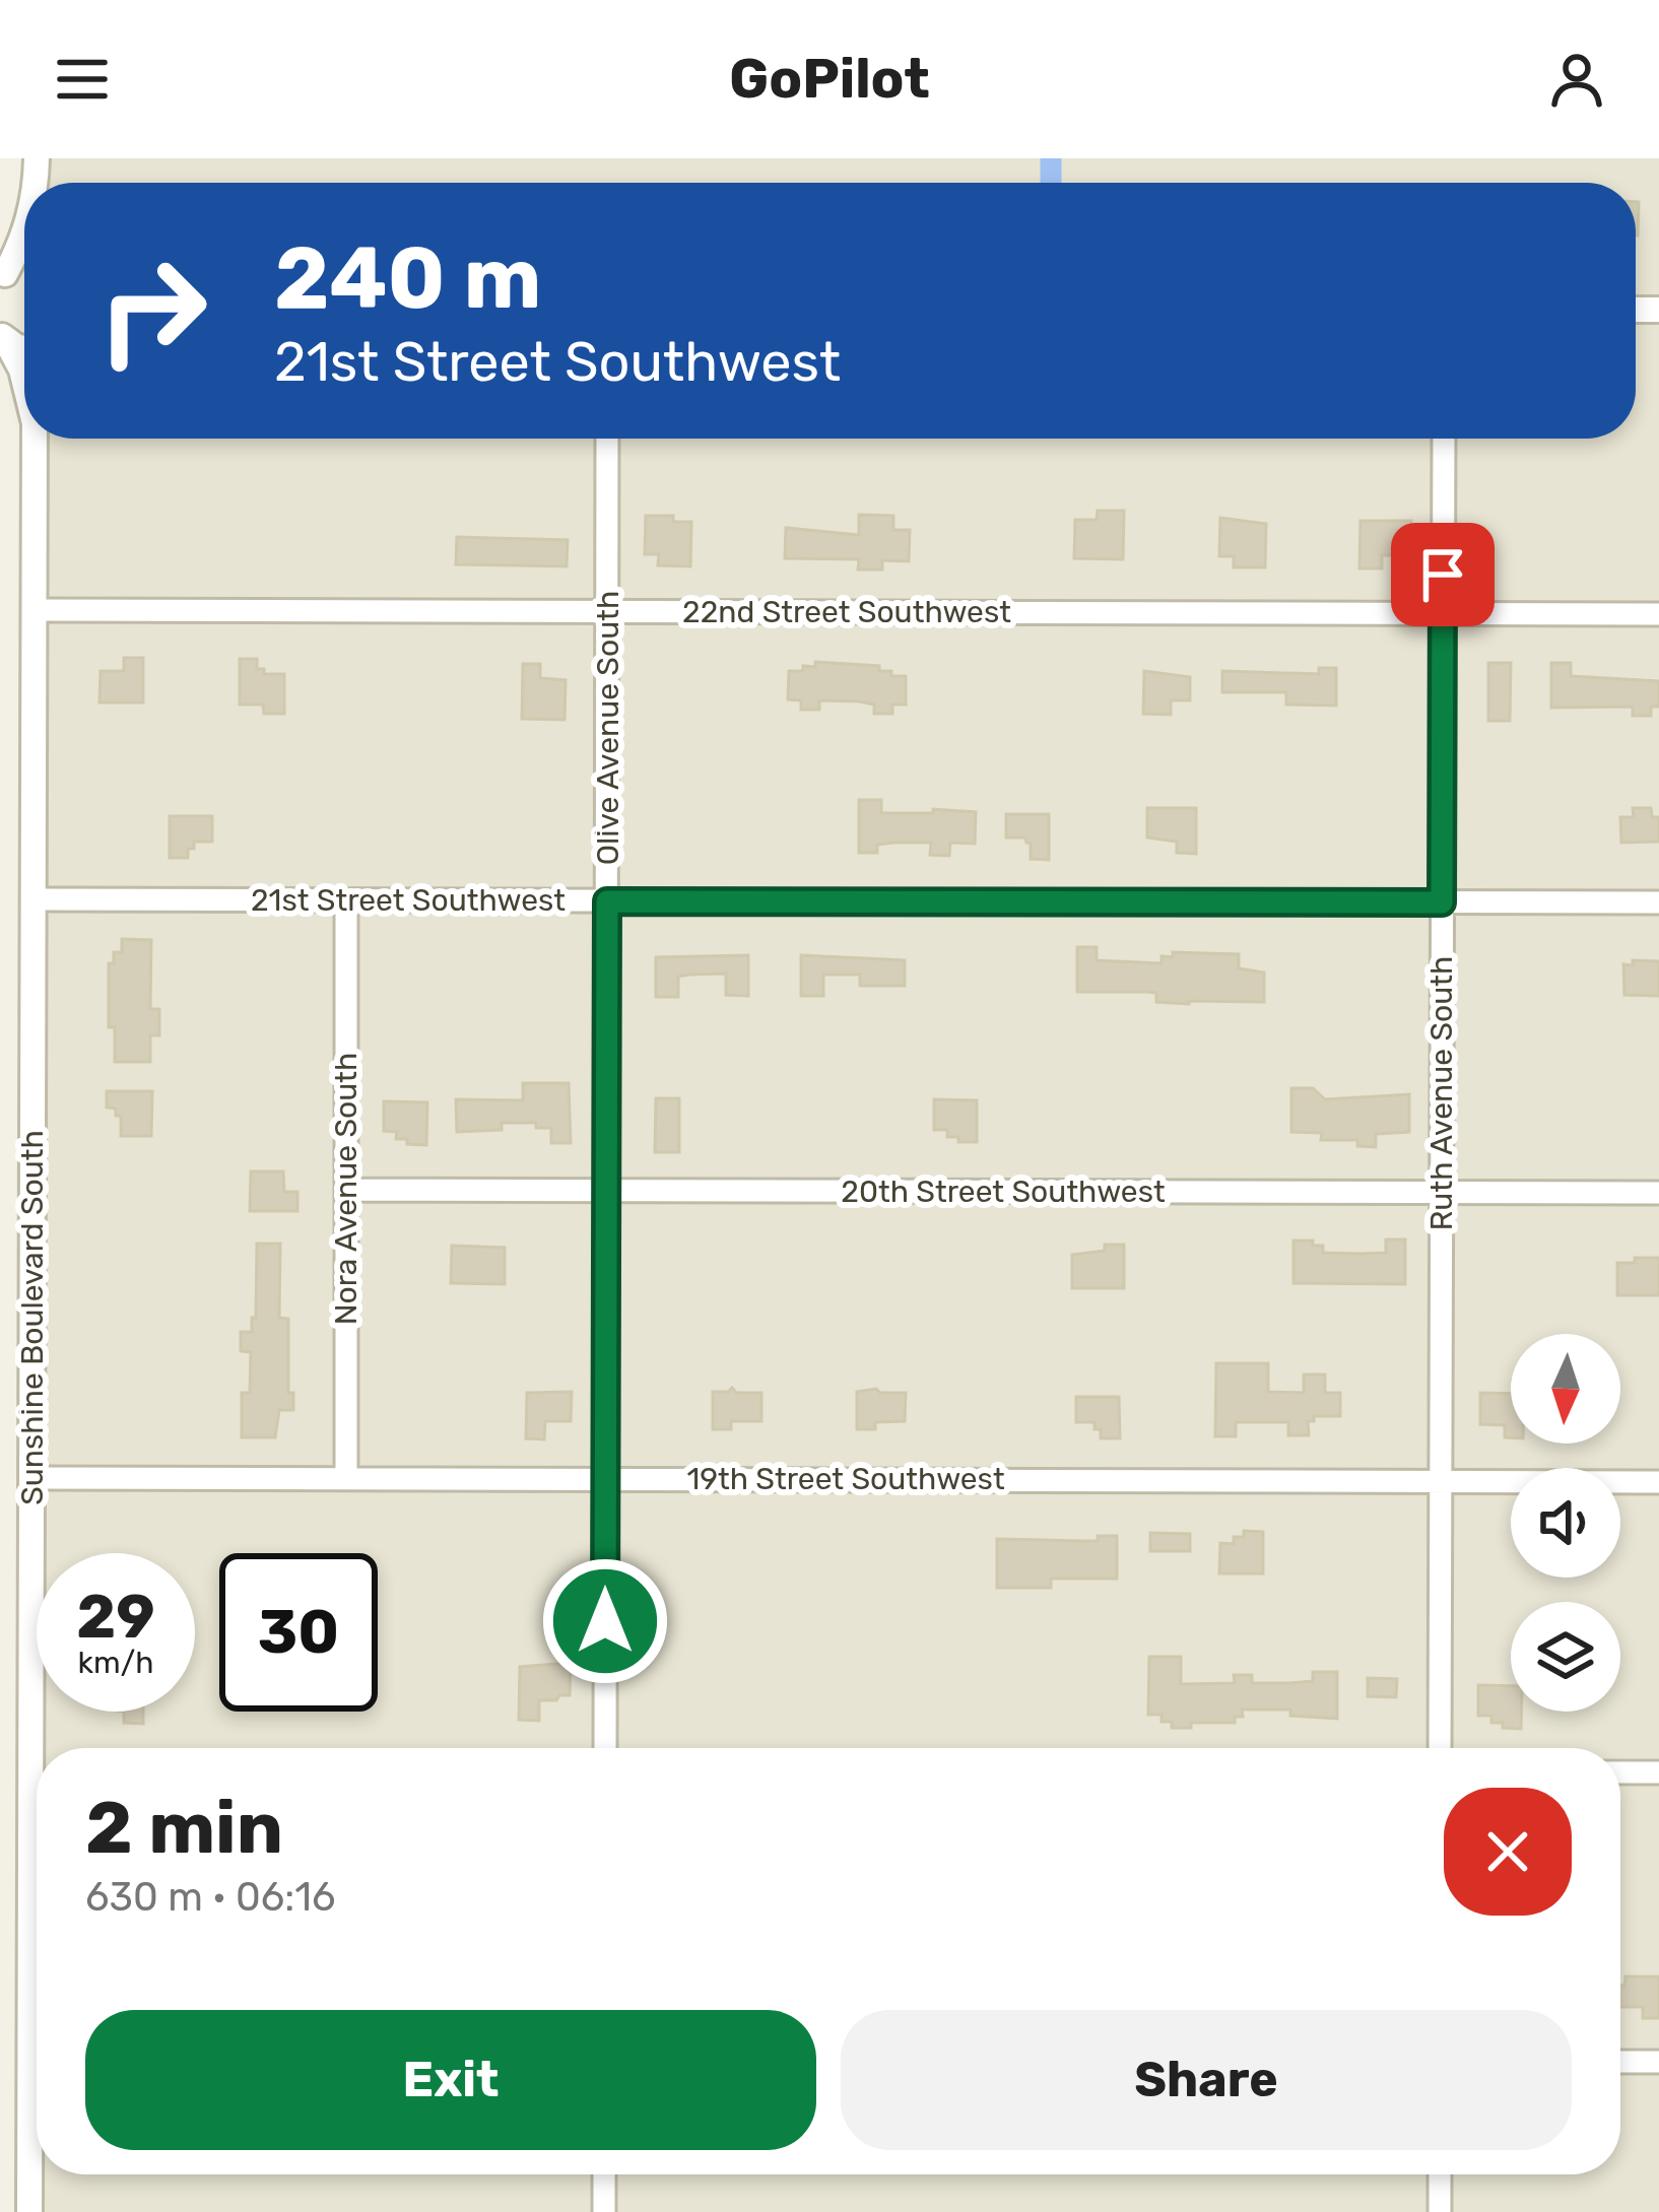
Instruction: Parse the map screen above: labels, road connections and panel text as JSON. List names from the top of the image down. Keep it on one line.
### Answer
{"streets":{"street":["22nd Street Southwest","Olive Avenue South","21st Street Southwest","Ruth Avenue South","Nora Avenue South","20th Street Southwest","Sunshine Boulevard South","19th Street Southwest"]},"crossings":[["22nd Street Southwest","Olive Avenue South"],["22nd Street Southwest","Ruth Avenue South"],["22nd Street Southwest","Sunshine Boulevard South"],["Olive Avenue South","21st Street Southwest"],["Olive Avenue South","20th Street Southwest"],["Olive Avenue South","19th Street Southwest"],["21st Street Southwest","Ruth Avenue South"],["21st Street Southwest","Nora Avenue South"],["21st Street Southwest","Sunshine Boulevard South"],["Ruth Avenue South","20th Street Southwest"],["Ruth Avenue South","19th Street Southwest"],["Nora Avenue South","20th Street Southwest"],["Nora Avenue South","19th Street Southwest"],["Sunshine Boulevard South","19th Street Southwest"]],"north":"bottom","page":{"header":"GoPilot","turn":["240 m","21st Street Southwest"],"speed":"29 km/h","limit":"30","heading":["2 min","630 m · 06:16"],"buttons":["Exit","Share"]}}
